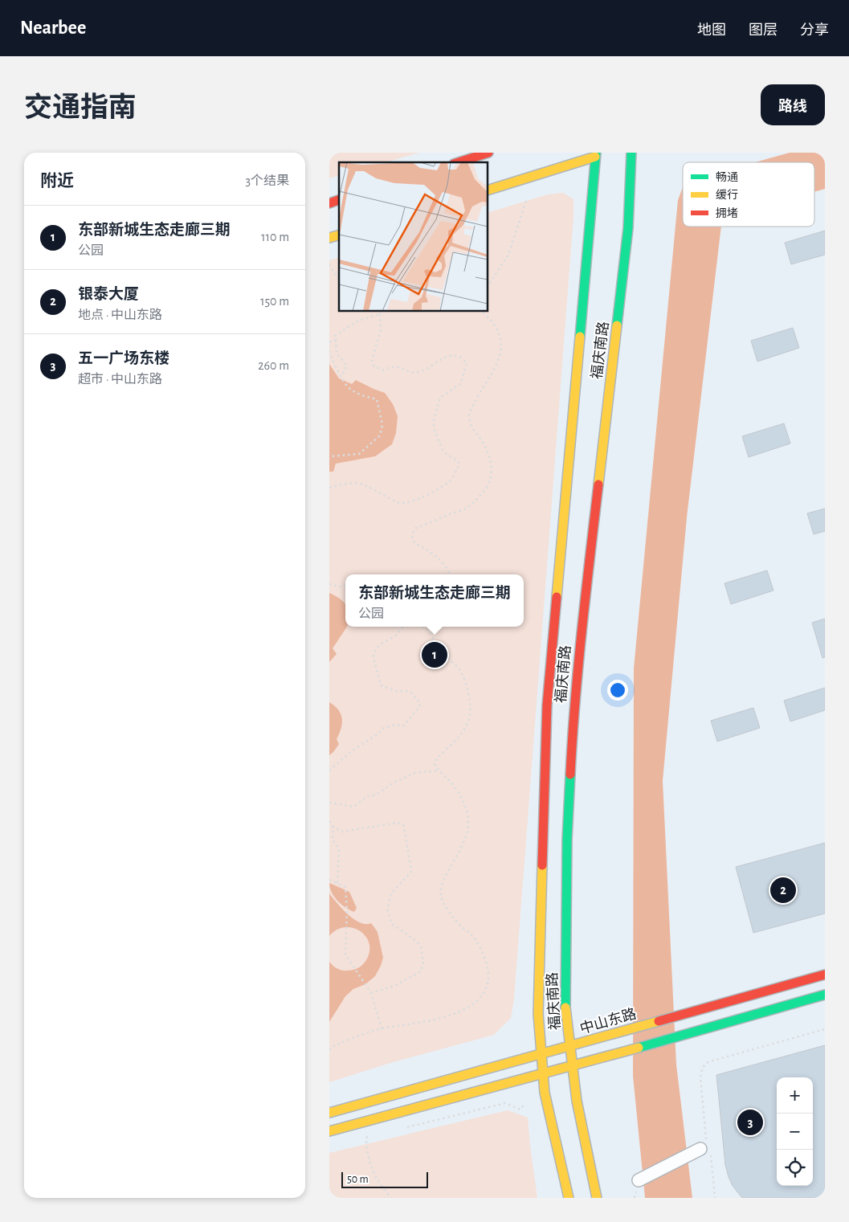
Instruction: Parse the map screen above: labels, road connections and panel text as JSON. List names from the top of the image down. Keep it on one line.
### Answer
{"streets":{"main road":["福庆南路","中山东路"]},"crossings":[["福庆南路","中山东路"]],"legend":["畅通","缓行","拥堵"],"scale_bar":"50 m","page":{"header":"Nearbee","nav":["地图","图层","分享"],"title":"交通指南","buttons":"路线","heading":["附近","3个结果"],"list":[{"mark":"1","name":"东部新城生态走廊三期","note":"公园","value":"110 m"},{"mark":"2","name":"银泰大厦","note":"地点 · 中山东路","value":"150 m"},{"mark":"3","name":"五一广场东楼","note":"超市 · 中山东路","value":"260 m"}],"popup":["东部新城生态走廊三期","公园"],"pins":["1","2","3"],"map_buttons":["+","−"],"scale":"50 m"}}
